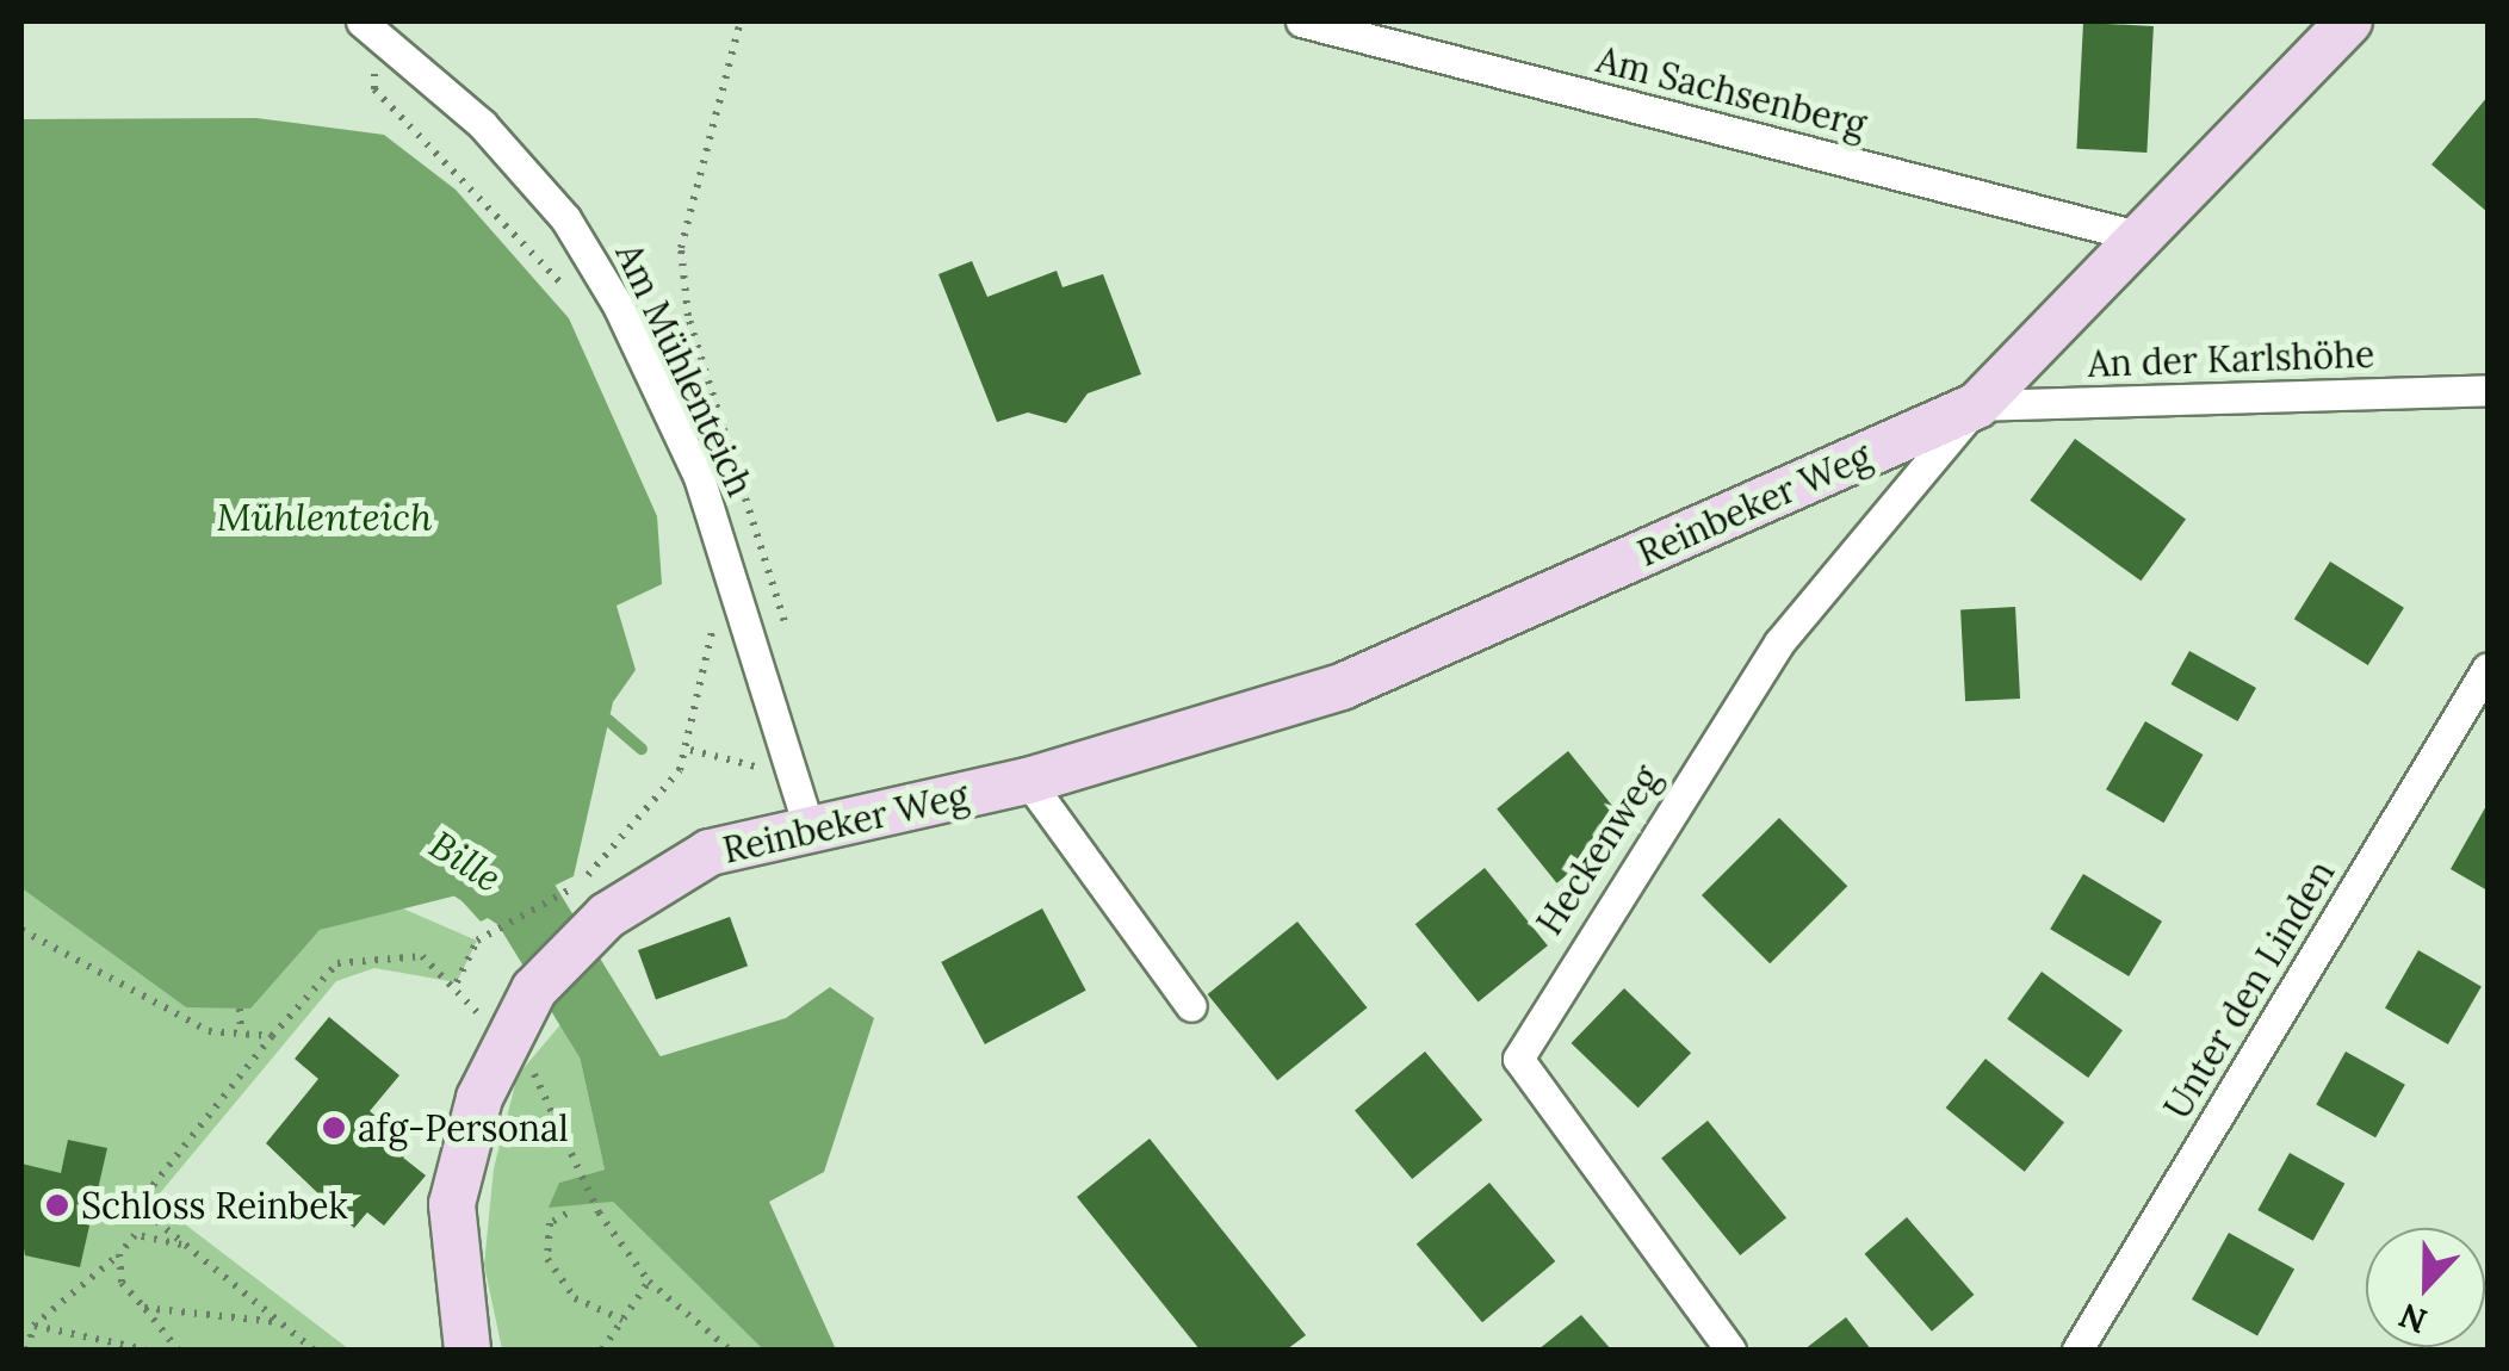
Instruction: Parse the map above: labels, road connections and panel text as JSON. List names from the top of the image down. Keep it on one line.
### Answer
{"streets":{"main road":["Reinbeker Weg"],"street":["Am Sachsenberg","An der Karlshöhe","Am Mühlenteich","Heckenweg","Unter den Linden"]},"crossings":[["Am Sachsenberg","Reinbeker Weg"],["An der Karlshöhe","Reinbeker Weg"],["An der Karlshöhe","Heckenweg"],["Am Mühlenteich","Reinbeker Weg"],["Reinbeker Weg","Heckenweg"]],"water":["Mühlenteich","Bille"],"places":["afg-Personal","Schloss Reinbek"],"north":"bottom"}
